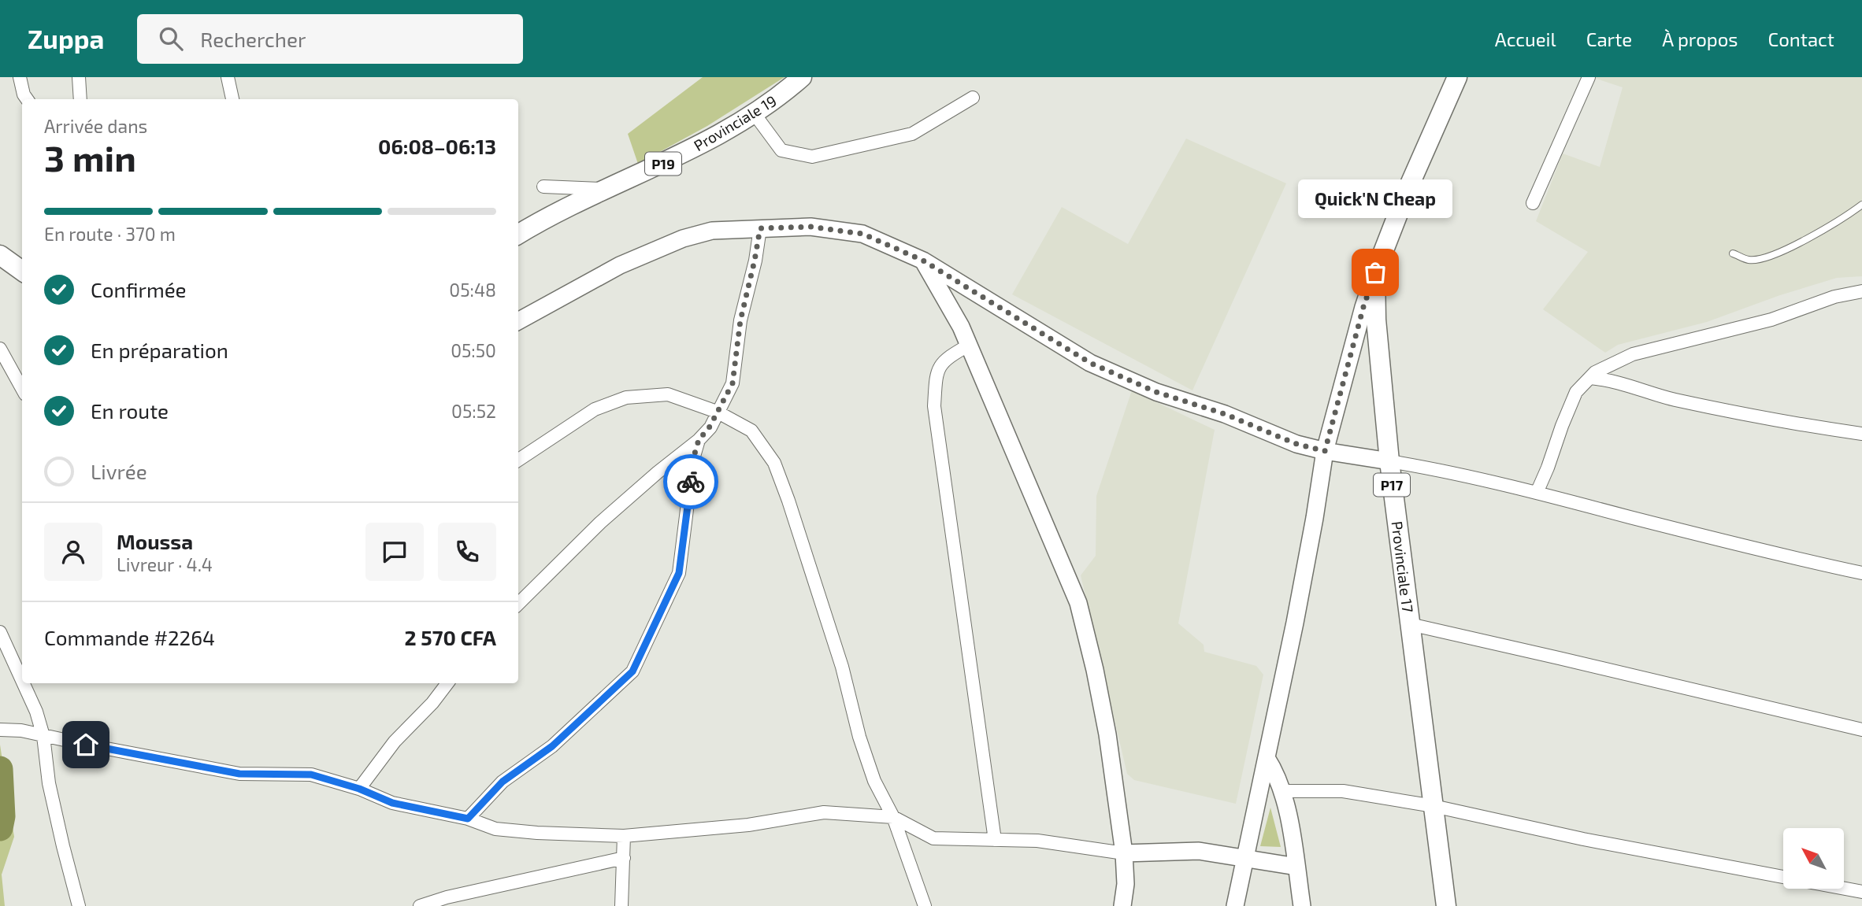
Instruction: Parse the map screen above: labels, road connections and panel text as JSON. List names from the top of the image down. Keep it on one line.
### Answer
{"streets":{"main road":["Provinciale 19","P19","P17","Provinciale 17"]},"places":["Quick'N Cheap"],"north":"top left","page":{"header":"Zuppa","search":"Rechercher","nav":["Accueil","Carte","À propos","Contact"],"heading":["3 min","Arrivée dans","06:08–06:13"],"panel":["Moussa","Livreur · 4.4","Commande #2264","2 570 CFA"],"bubble":"Quick'N Cheap","bar":"En route · 370 m","list":[["Confirmée","05:48"],["En préparation","05:50"],["En route","05:52"],"Livrée"]}}
